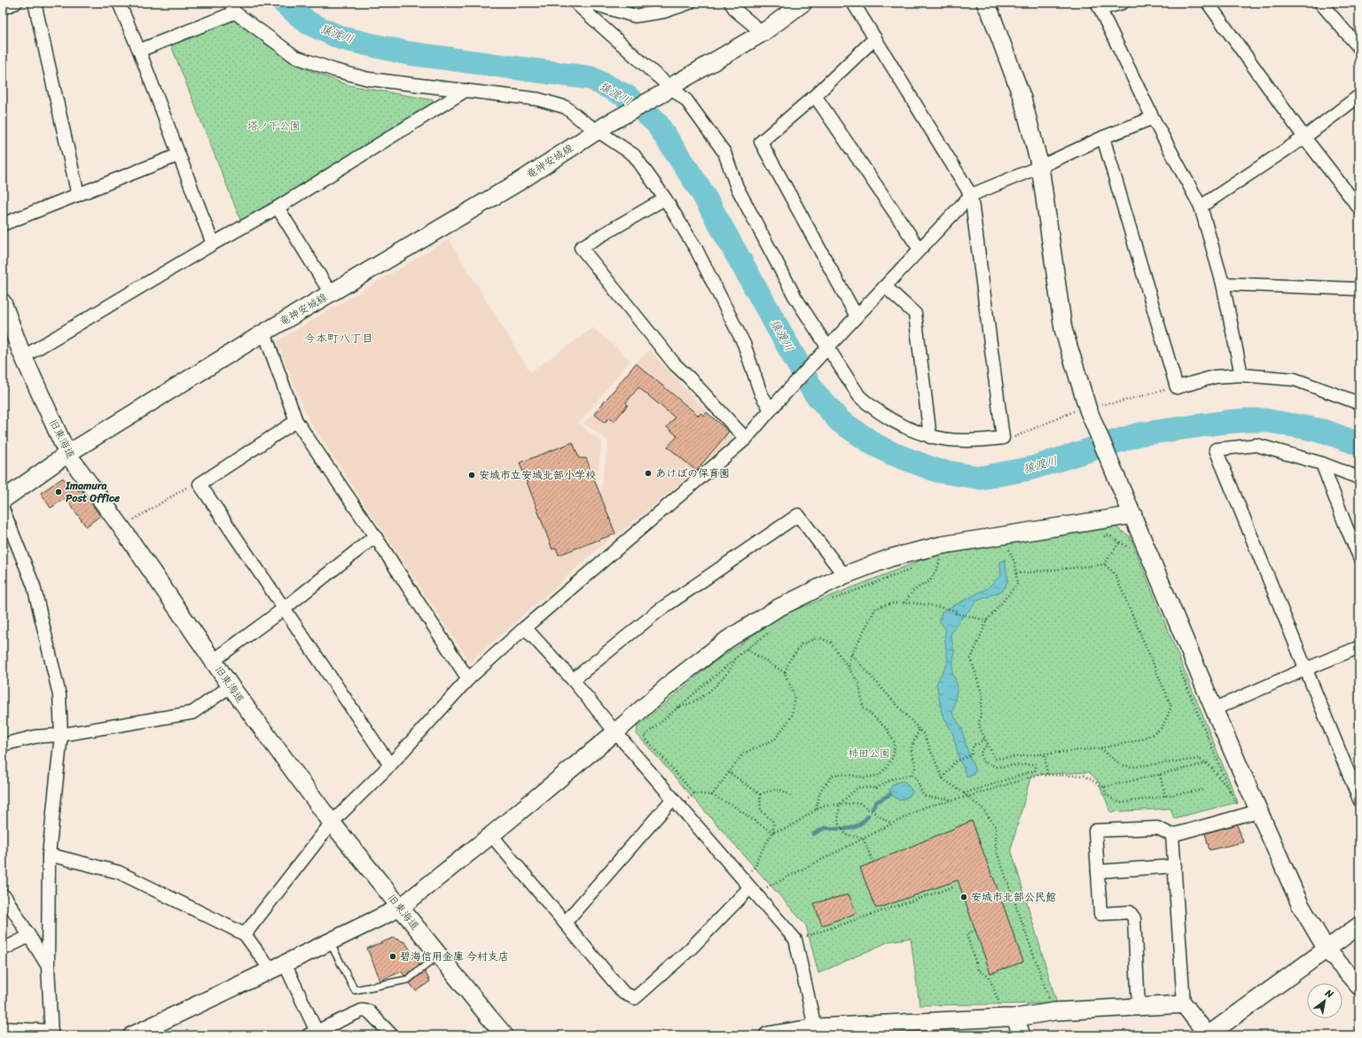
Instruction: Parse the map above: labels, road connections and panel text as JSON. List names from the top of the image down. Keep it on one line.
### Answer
{"streets":{"street":["竜神安城線","旧東海道"]},"crossings":[["竜神安城線","旧東海道"]],"districts":["今本町八丁目"],"water":["猿渡川"],"parks":["塔ノ下公園","柿田公園"],"places":["あけぼの保育園","安城市立安城北部小学校","Imamura Post Office","安城市北部公民館","碧海信用金庫 今村支店"],"north":"top right"}
